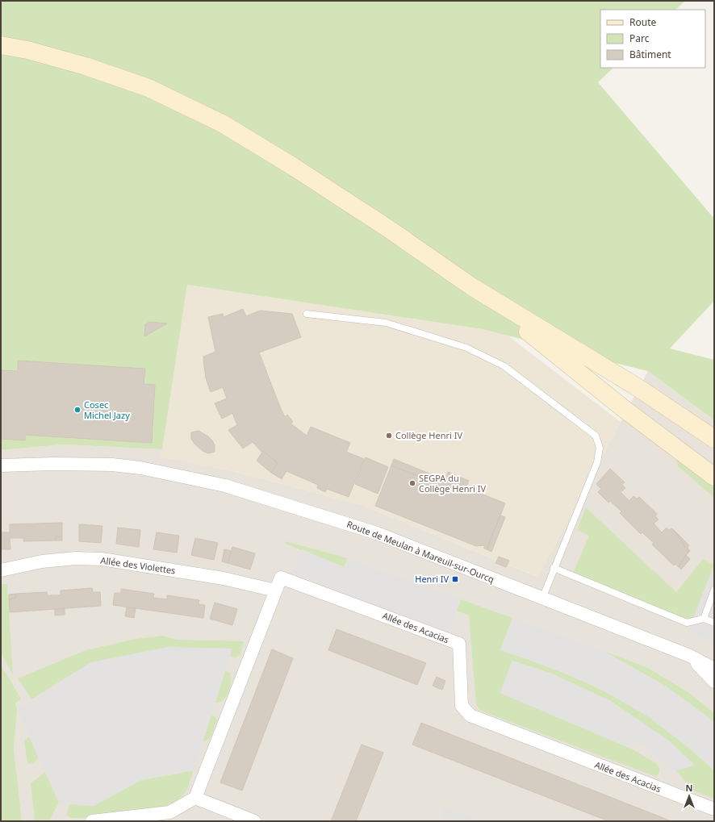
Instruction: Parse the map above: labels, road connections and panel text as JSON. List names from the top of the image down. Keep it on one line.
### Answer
{"streets":{"street":["Route de Meulan à Mareuil-sur-Ourcq","Allée des Violettes","Allée des Acacias"]},"crossings":[["Allée des Violettes","Allée des Acacias"]],"places":{"other":["Cosec Michel Jazy","Collège Henri IV","SEGPA du Collège Henri IV"],"transit":["Henri IV"]},"legend":["Route","Parc","Bâtiment"],"north":"top"}
